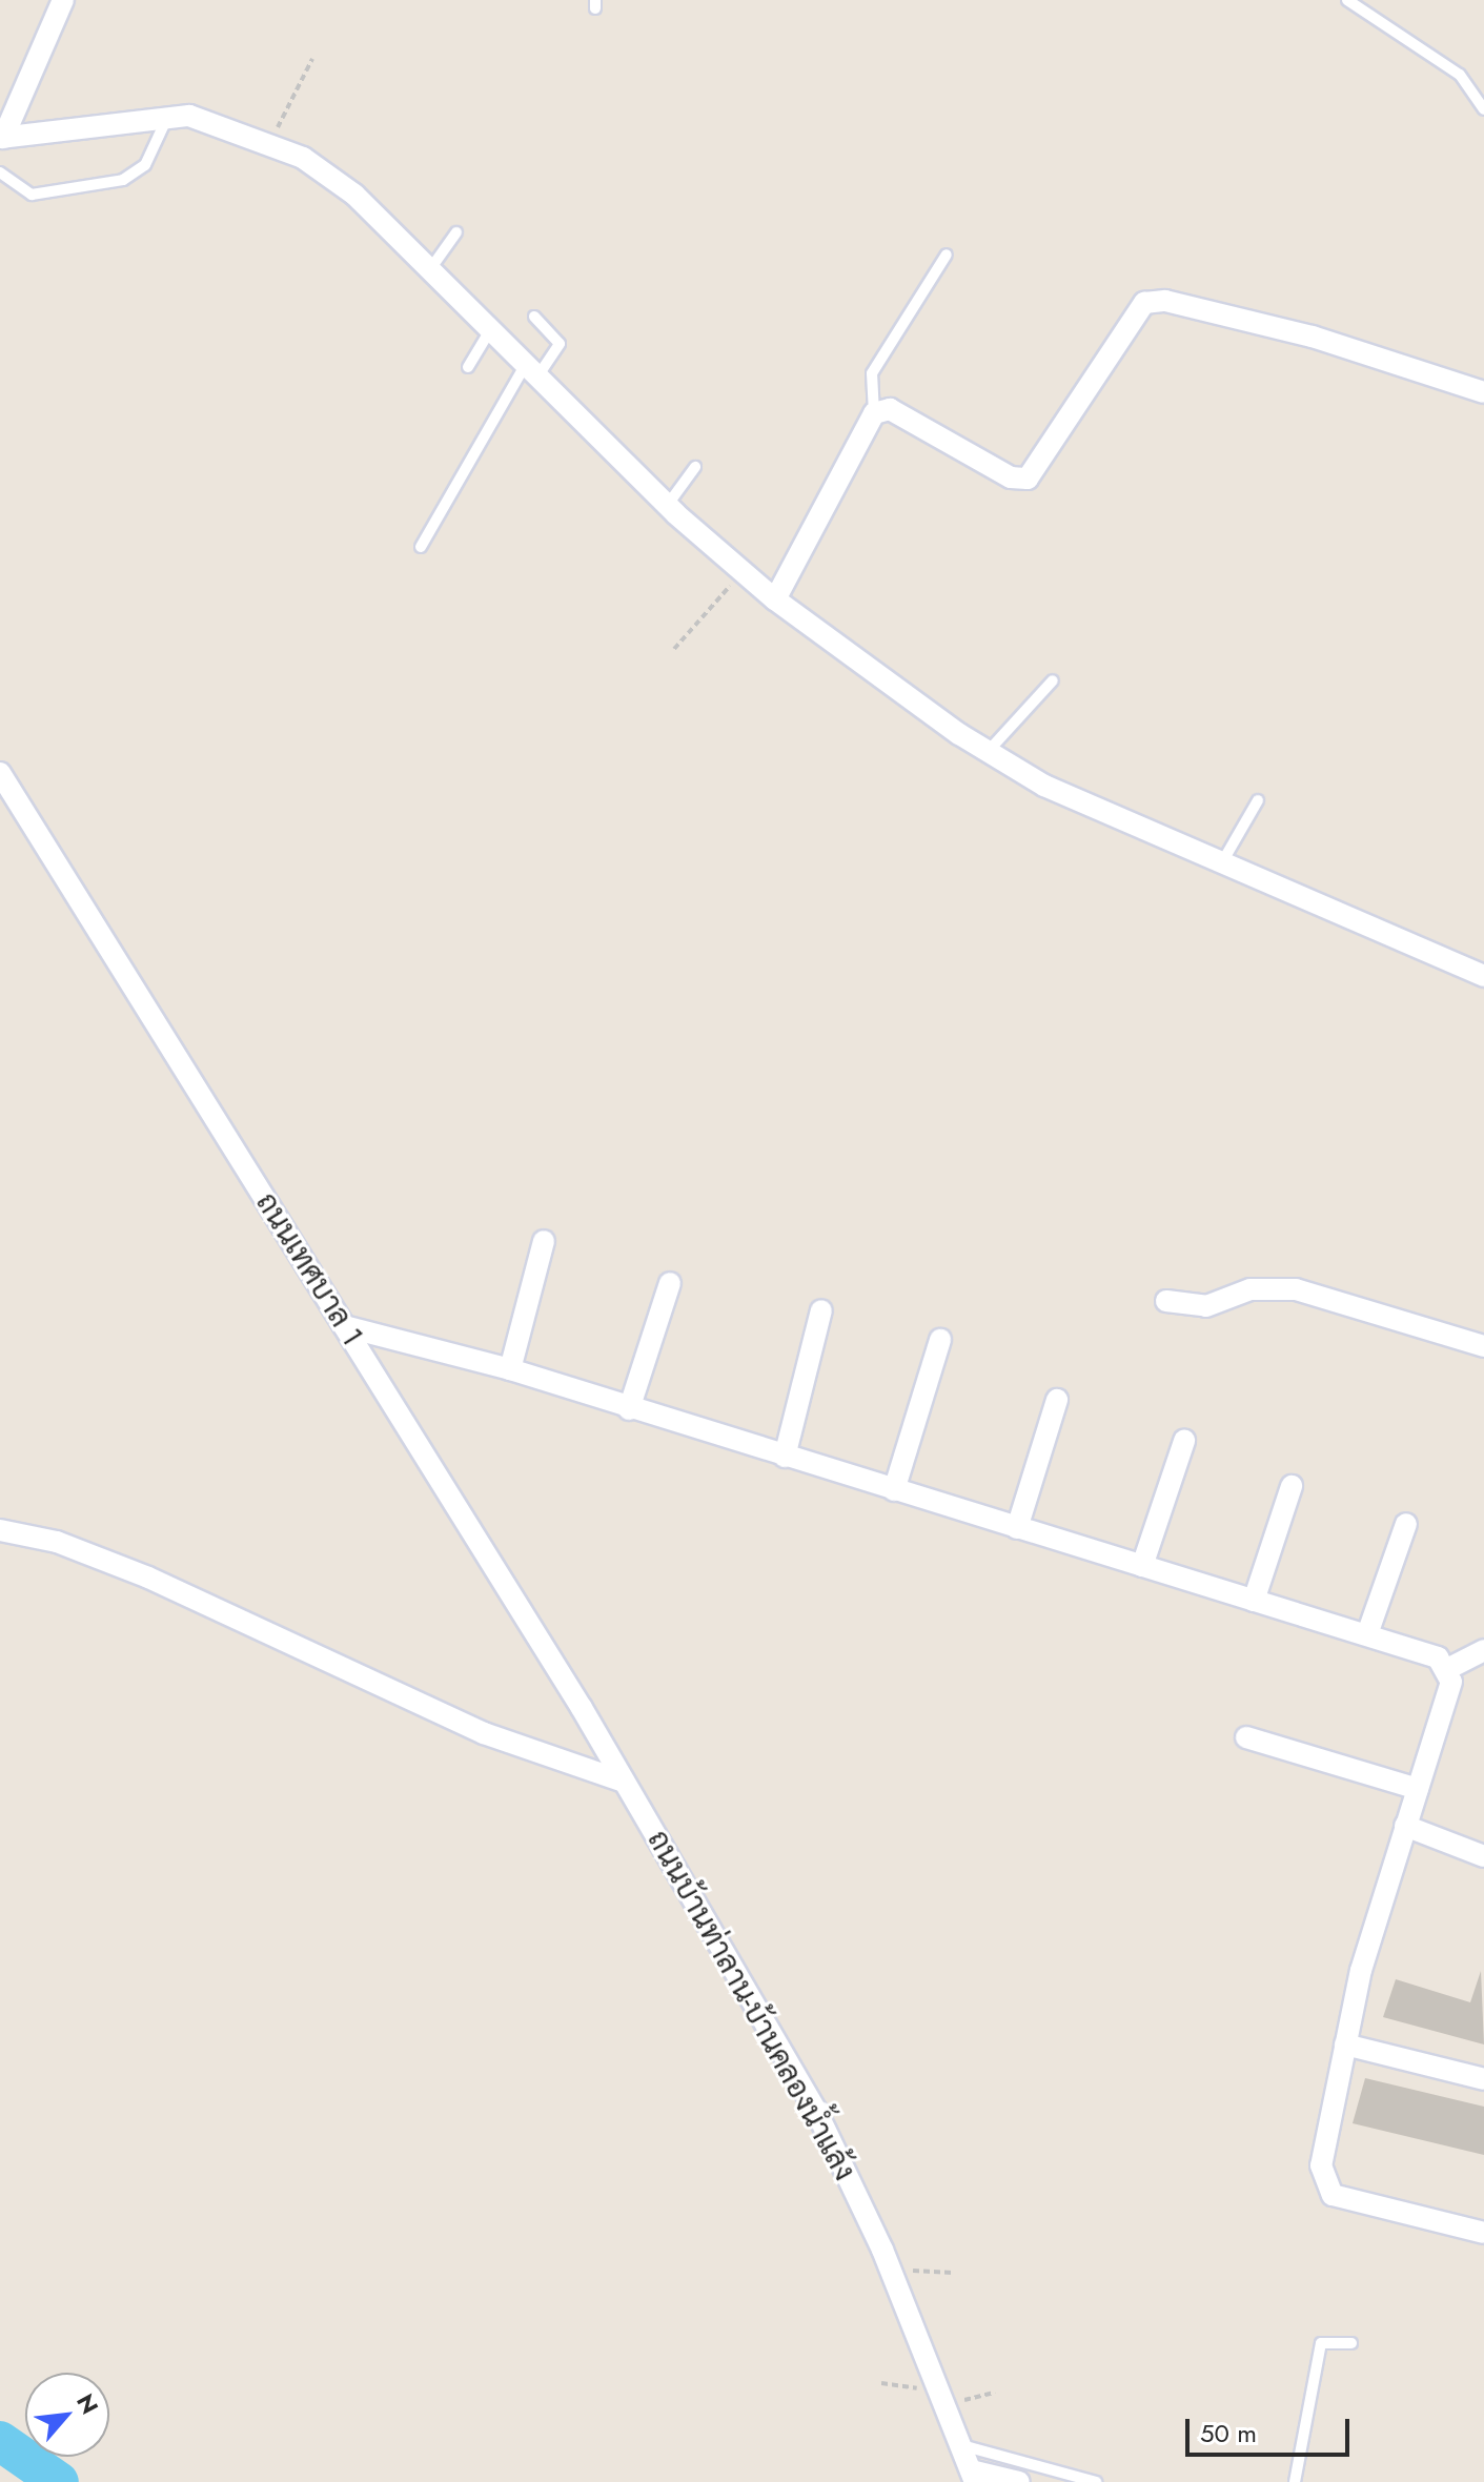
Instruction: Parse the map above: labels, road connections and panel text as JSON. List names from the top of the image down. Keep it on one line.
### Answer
{"streets":{"street":["ถนนเทศบาล 1","ถนนบ้านท่าลาน-บ้านคลองน้ำแล้ง"]},"crossings":[["ถนนเทศบาล 1","ถนนบ้านท่าลาน-บ้านคลองน้ำแล้ง"]],"scale_bar":"50 m","north":"top right"}
